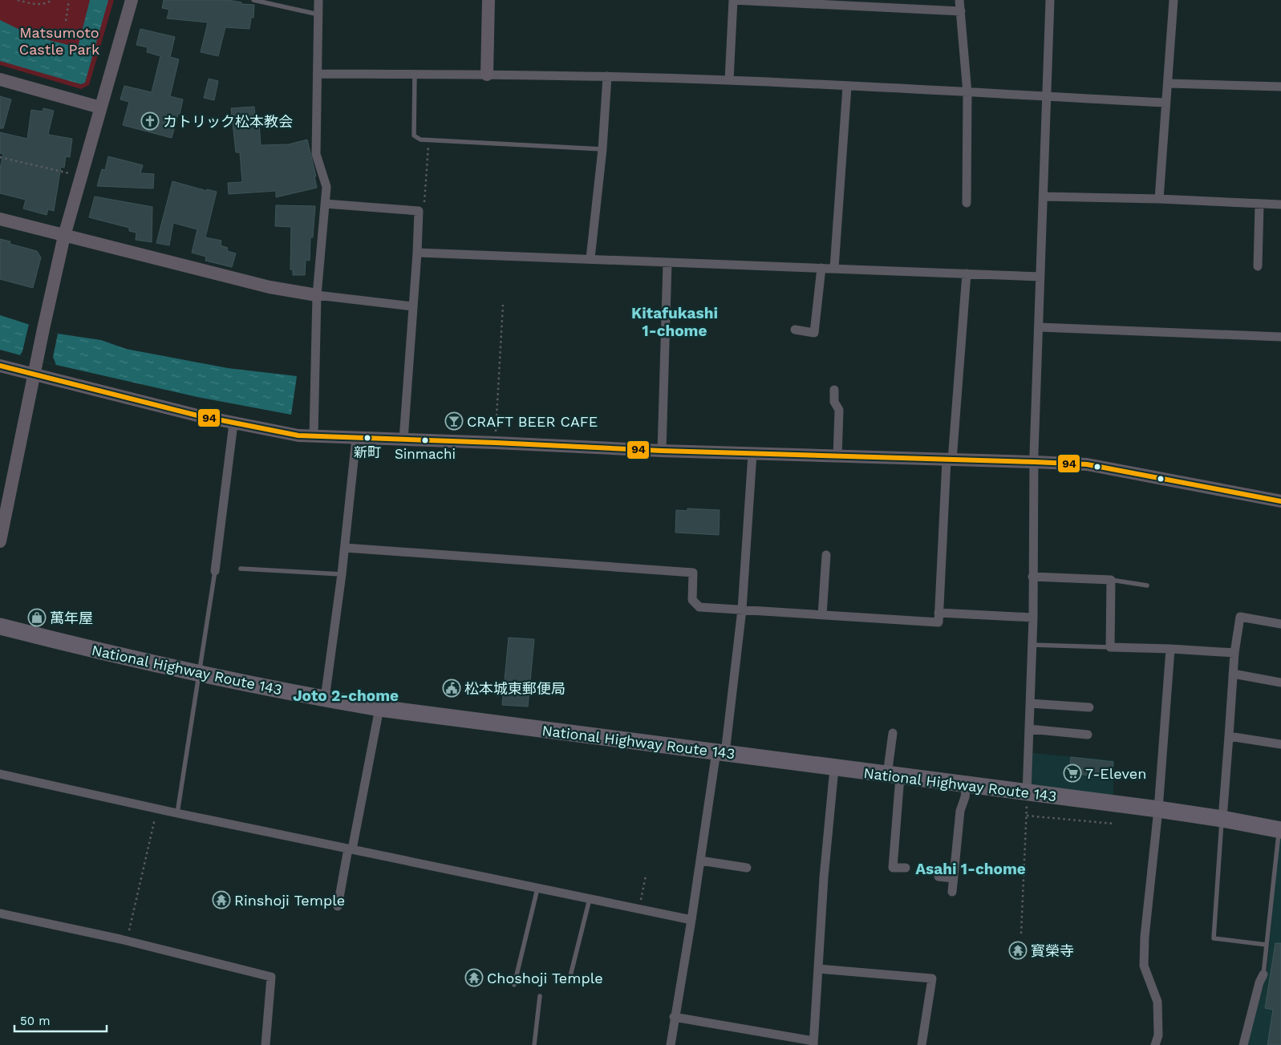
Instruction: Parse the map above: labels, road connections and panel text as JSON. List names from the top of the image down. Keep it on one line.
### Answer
{"streets":{"highway":["National Highway Route 143"]},"districts":["Kitafukashi 1-chome","Joto 2-chome","Asahi 1-chome"],"parks":["Matsumoto Castle Park"],"places":{"church":["カトリック松本教会"],"bar":["CRAFT BEER CAFE"],"other":["新町","Sinmachi"],"shop":["萬年屋"],"public building":["松本城東郵便局"],"supermarket":["7-Eleven"],"temple":["Rinshoji Temple","寳榮寺","Choshoji Temple"]},"lines":["transit line 94"],"scale_bar":"50 m"}
